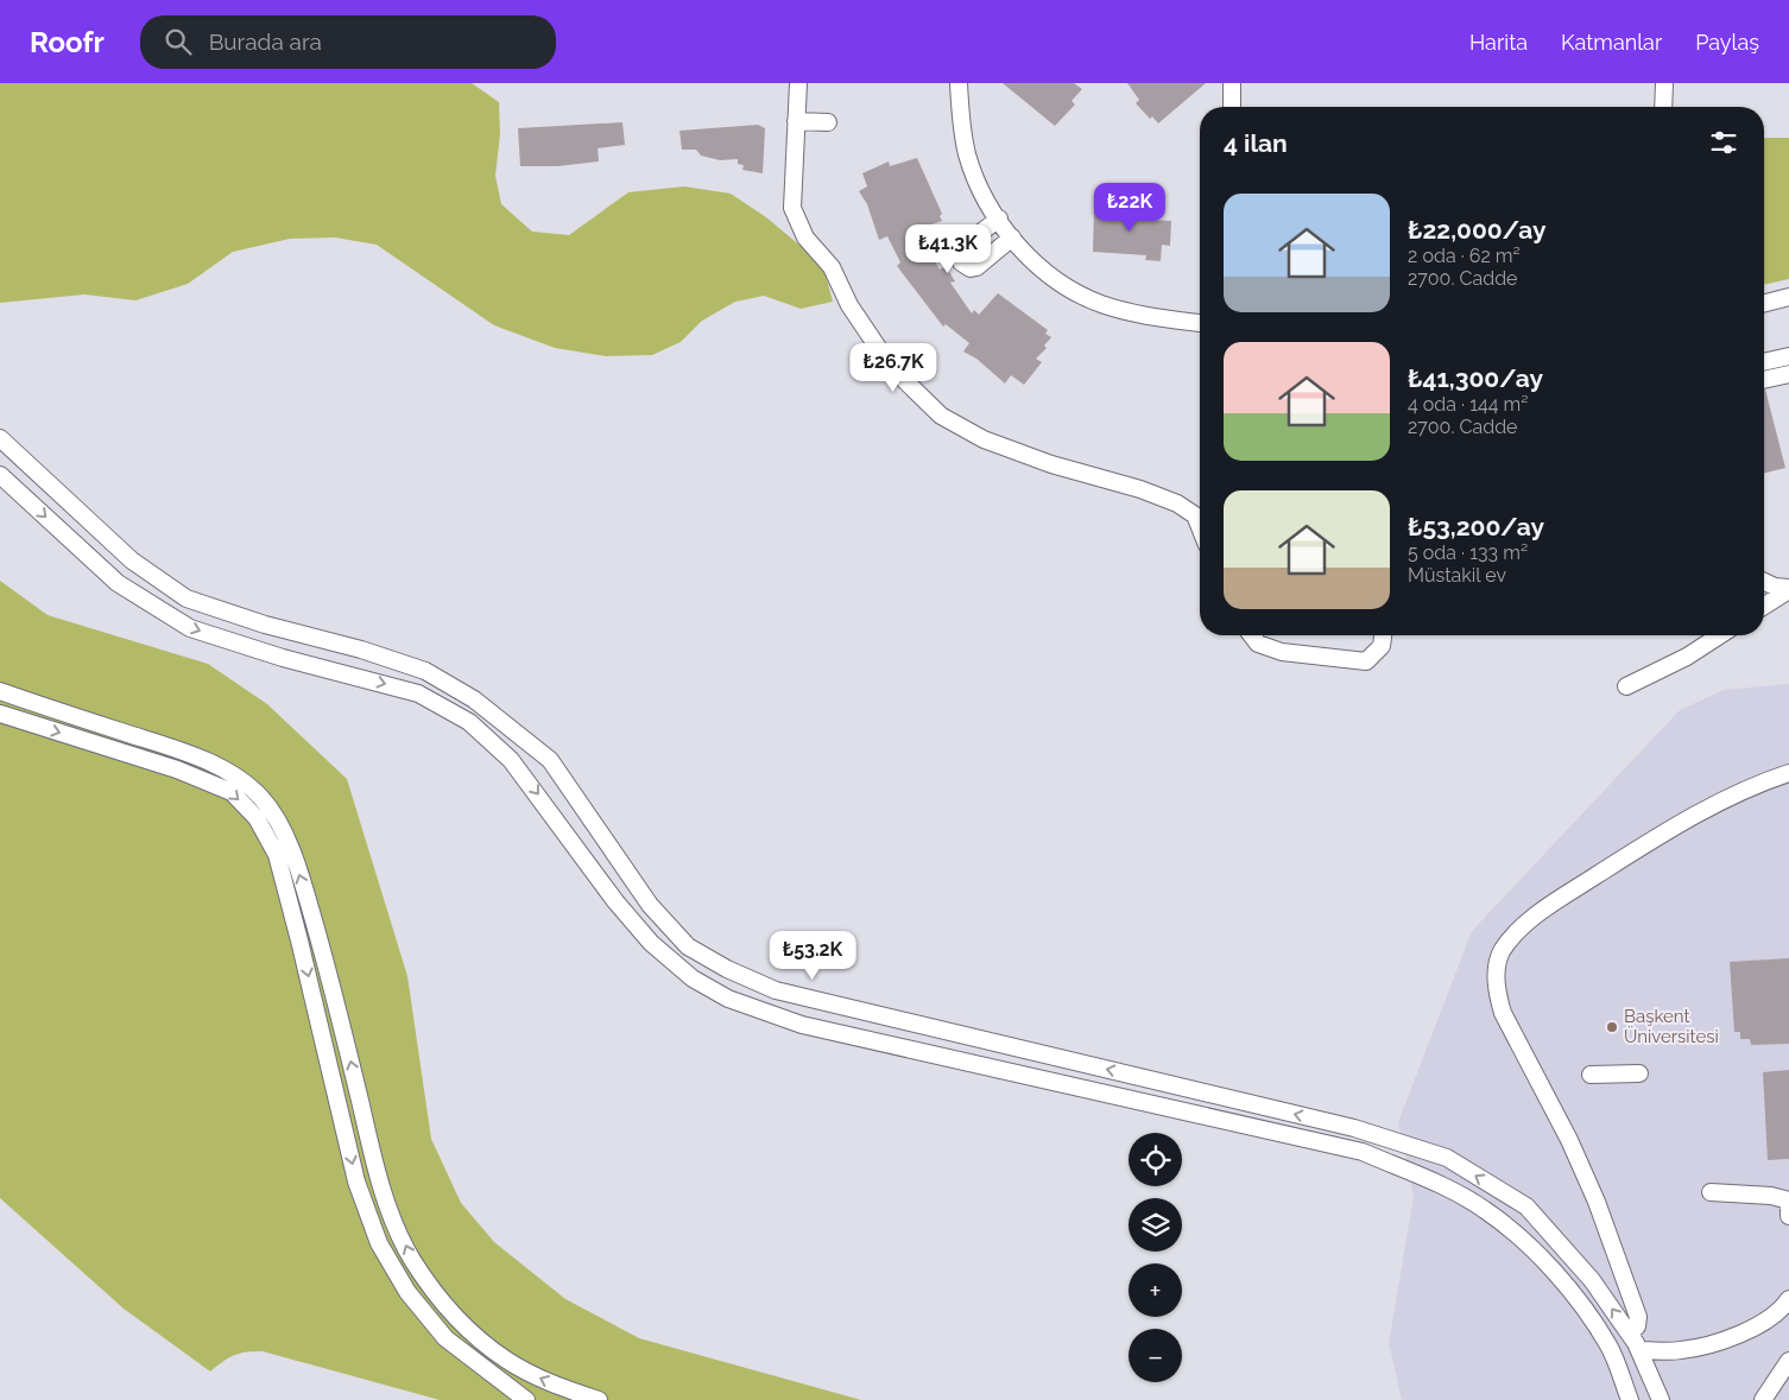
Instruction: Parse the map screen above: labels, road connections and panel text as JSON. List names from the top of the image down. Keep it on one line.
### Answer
{"places":["Başkent Üniversitesi"],"page":{"header":"Roofr","search":"Burada ara","nav":["Harita","Katmanlar","Paylaş"],"heading":"4 ilan","list":[{"name":"₺22,000/ay","note":"2 oda · 62 m² · 2700. Cadde"},{"name":"₺41,300/ay","note":"4 oda · 144 m² · 2700. Cadde"},{"name":"₺53,200/ay","note":"5 oda · 133 m² · Müstakil ev"}],"price":["₺22K","₺41.3K","₺26.7K","₺53.2K"],"map_buttons":["+","−"]}}
